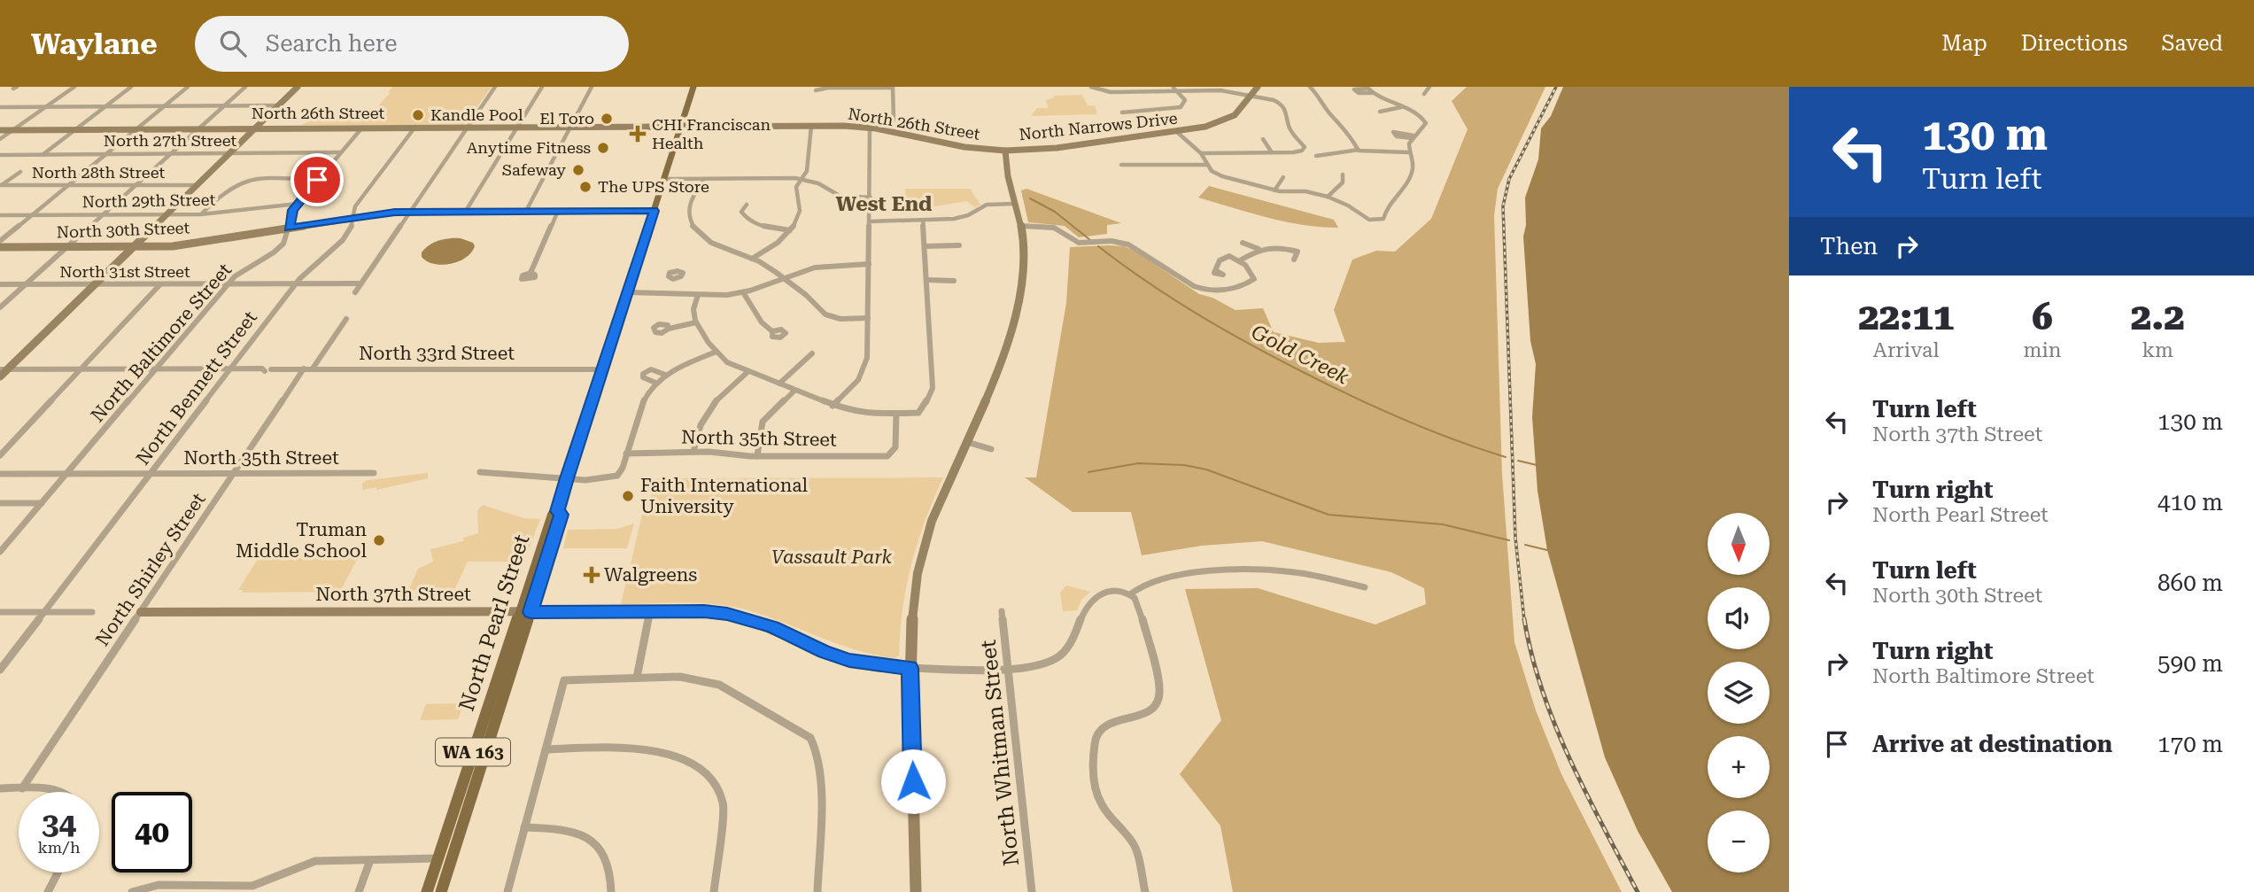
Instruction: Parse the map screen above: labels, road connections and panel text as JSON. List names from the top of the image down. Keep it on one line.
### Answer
{"streets":{"main road":["North Pearl Street","WA 163"],"street":["North 26th Street","North Narrows Drive","North 27th Street","North 28th Street","North 29th Street","North 30th Street","North 31st Street","North Baltimore Street","North 33rd Street","North Bennett Street","North 35th Street","North Shirley Street","North 37th Street","North Whitman Street"]},"crossings":[["North 26th Street","North Narrows Drive"],["North 26th Street","North Baltimore Street"],["North 26th Street","North Bennett Street"],["North 26th Street","North Pearl Street"],["North Narrows Drive","North 37th Street"],["North 27th Street","North Baltimore Street"],["North 29th Street","North Baltimore Street"],["North 30th Street","North Baltimore Street"],["North 30th Street","North Bennett Street"],["North 30th Street","North Pearl Street"],["North 31st Street","North Baltimore Street"],["North 31st Street","North Bennett Street"],["North Baltimore Street","North 33rd Street"],["North Baltimore Street","North 35th Street"],["North 33rd Street","North Bennett Street"],["North 33rd Street","North Shirley Street"],["North 33rd Street","North Pearl Street"],["North Bennett Street","North 35th Street"],["North 35th Street","North Shirley Street"],["North Shirley Street","North 37th Street"],["North 37th Street","North Pearl Street"],["North 37th Street","North Whitman Street"]],"districts":["West End"],"water":["Gold Creek"],"parks":["Vassault Park"],"places":{"other":["Kandle Pool","El Toro","Anytime Fitness","Safeway","The UPS Store","Faith International University","Truman Middle School"],"health":["CHI Franciscan Health","Walgreens"]},"north":"bottom","page":{"header":"Waylane","search":"Search here","nav":["Map","Directions","Saved"],"turn":["130 m","Turn left"],"then":"Then","eta":["22:11","Arrival","6","min","2.2","km"],"list":[{"name":"Turn left","note":"North 37th Street","value":"130 m"},{"name":"Turn right","note":"North Pearl Street","value":"410 m"},{"name":"Turn left","note":"North 30th Street","value":"860 m"},{"name":"Turn right","note":"North Baltimore Street","value":"590 m"},{"name":"Arrive at destination","value":"170 m"}],"map_buttons":["+","−"],"speed":"34 km/h","limit":"40"}}
